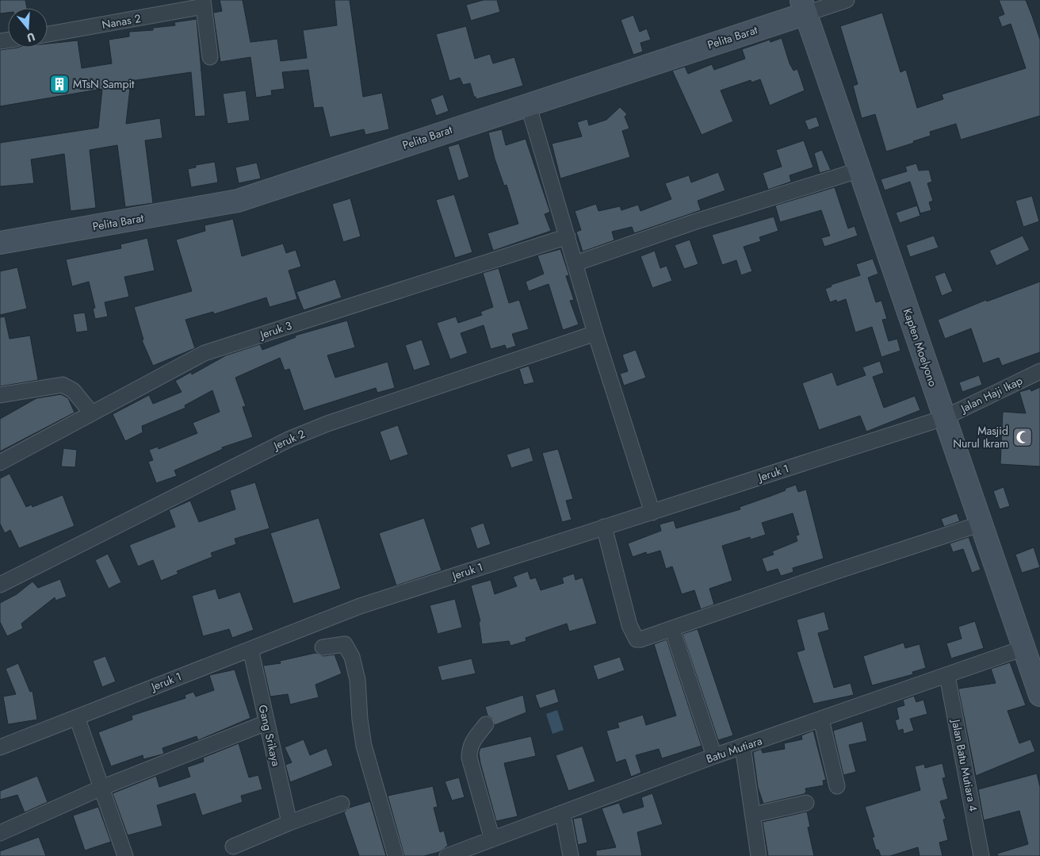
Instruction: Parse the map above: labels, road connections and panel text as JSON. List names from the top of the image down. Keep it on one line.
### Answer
{"streets":{"street":["Nanas 2","Pelita Barat","Jeruk 3","Kapten Moelyono","Jalan Haji Ikap","Jeruk 2","Jeruk 1","Gang Srikaya","Batu Mutiara","Jalan Batu Mutiara 4"]},"crossings":[["Pelita Barat","Kapten Moelyono"],["Kapten Moelyono","Jalan Haji Ikap"],["Kapten Moelyono","Jeruk 1"],["Kapten Moelyono","Batu Mutiara"],["Jalan Haji Ikap","Jeruk 1"],["Jeruk 1","Gang Srikaya"],["Batu Mutiara","Jalan Batu Mutiara 4"]],"places":{"building":["MTsN Sampit"],"mosque":["Masjid Nurul Ikram"]},"north":"bottom"}
